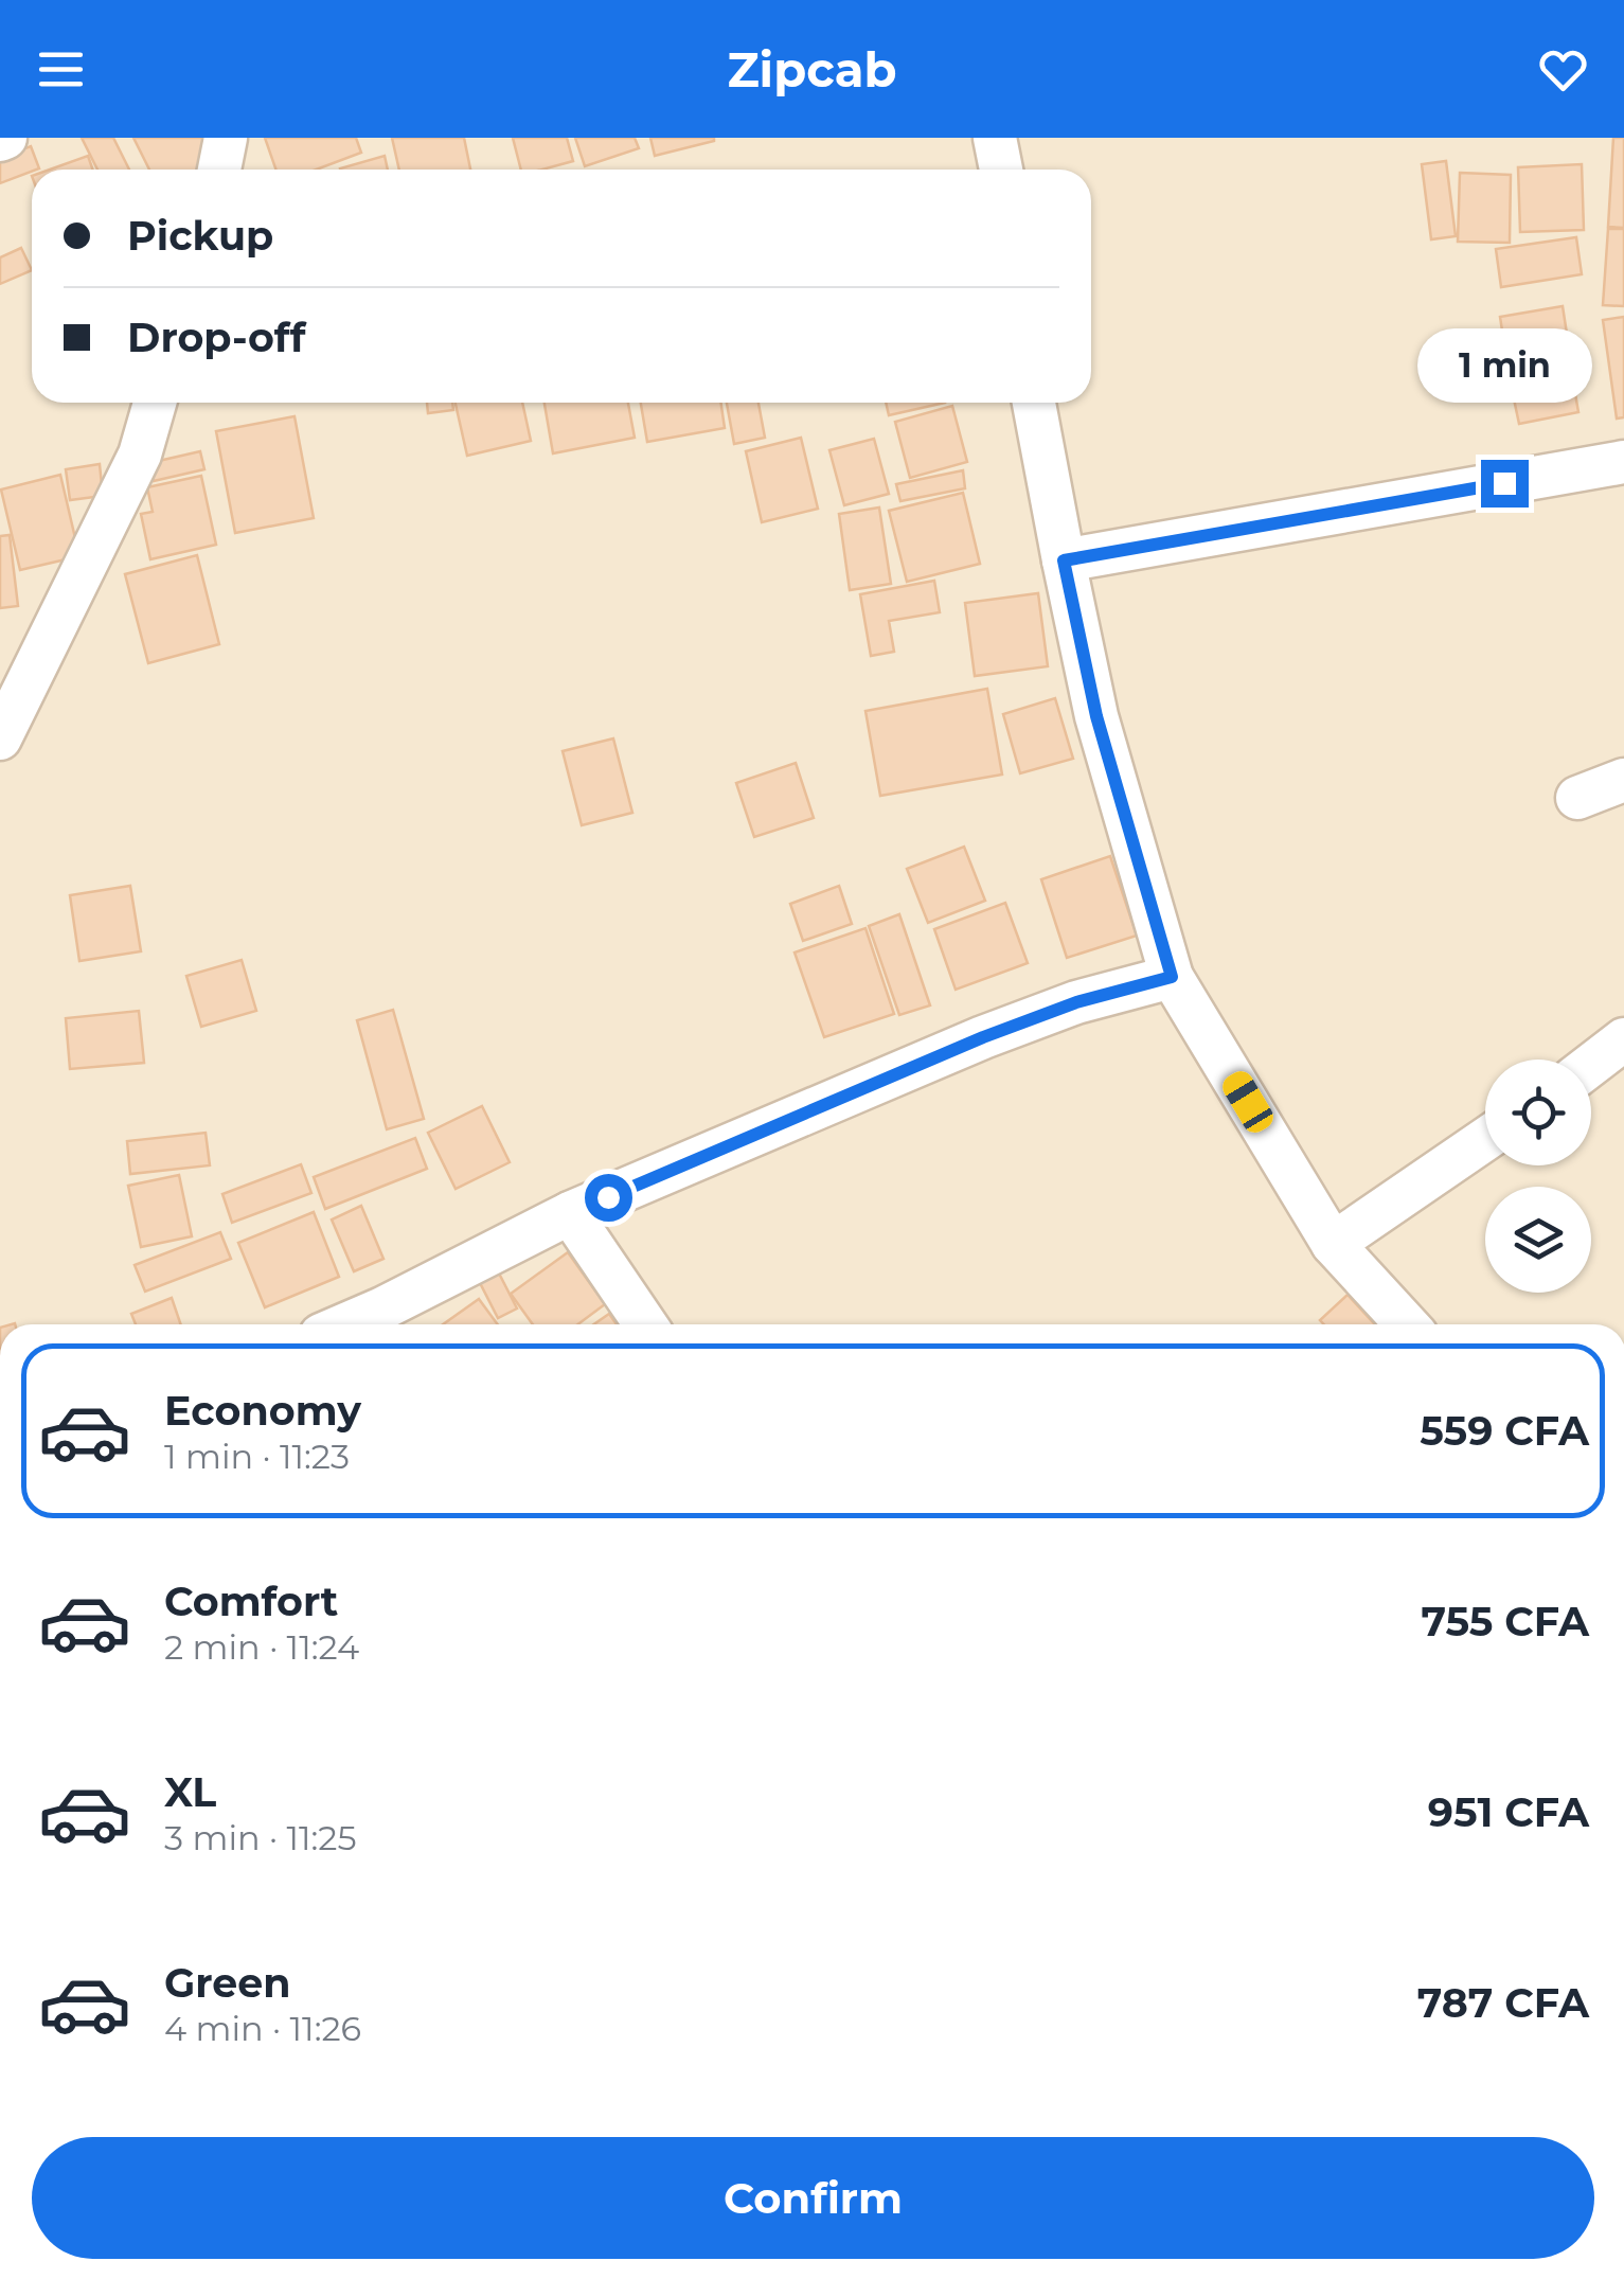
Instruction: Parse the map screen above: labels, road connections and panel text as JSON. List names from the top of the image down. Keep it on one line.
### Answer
{"page":{"header":"Zipcab","banner":["Pickup","Drop-off"],"bubble":"1 min","list":[{"name":"Economy","note":"1 min · 11:23","value":"559 CFA"},{"name":"Comfort","note":"2 min · 11:24","value":"755 CFA"},{"name":"XL","note":"3 min · 11:25","value":"951 CFA"},{"name":"Green","note":"4 min · 11:26","value":"787 CFA"}],"buttons":"Confirm"}}
